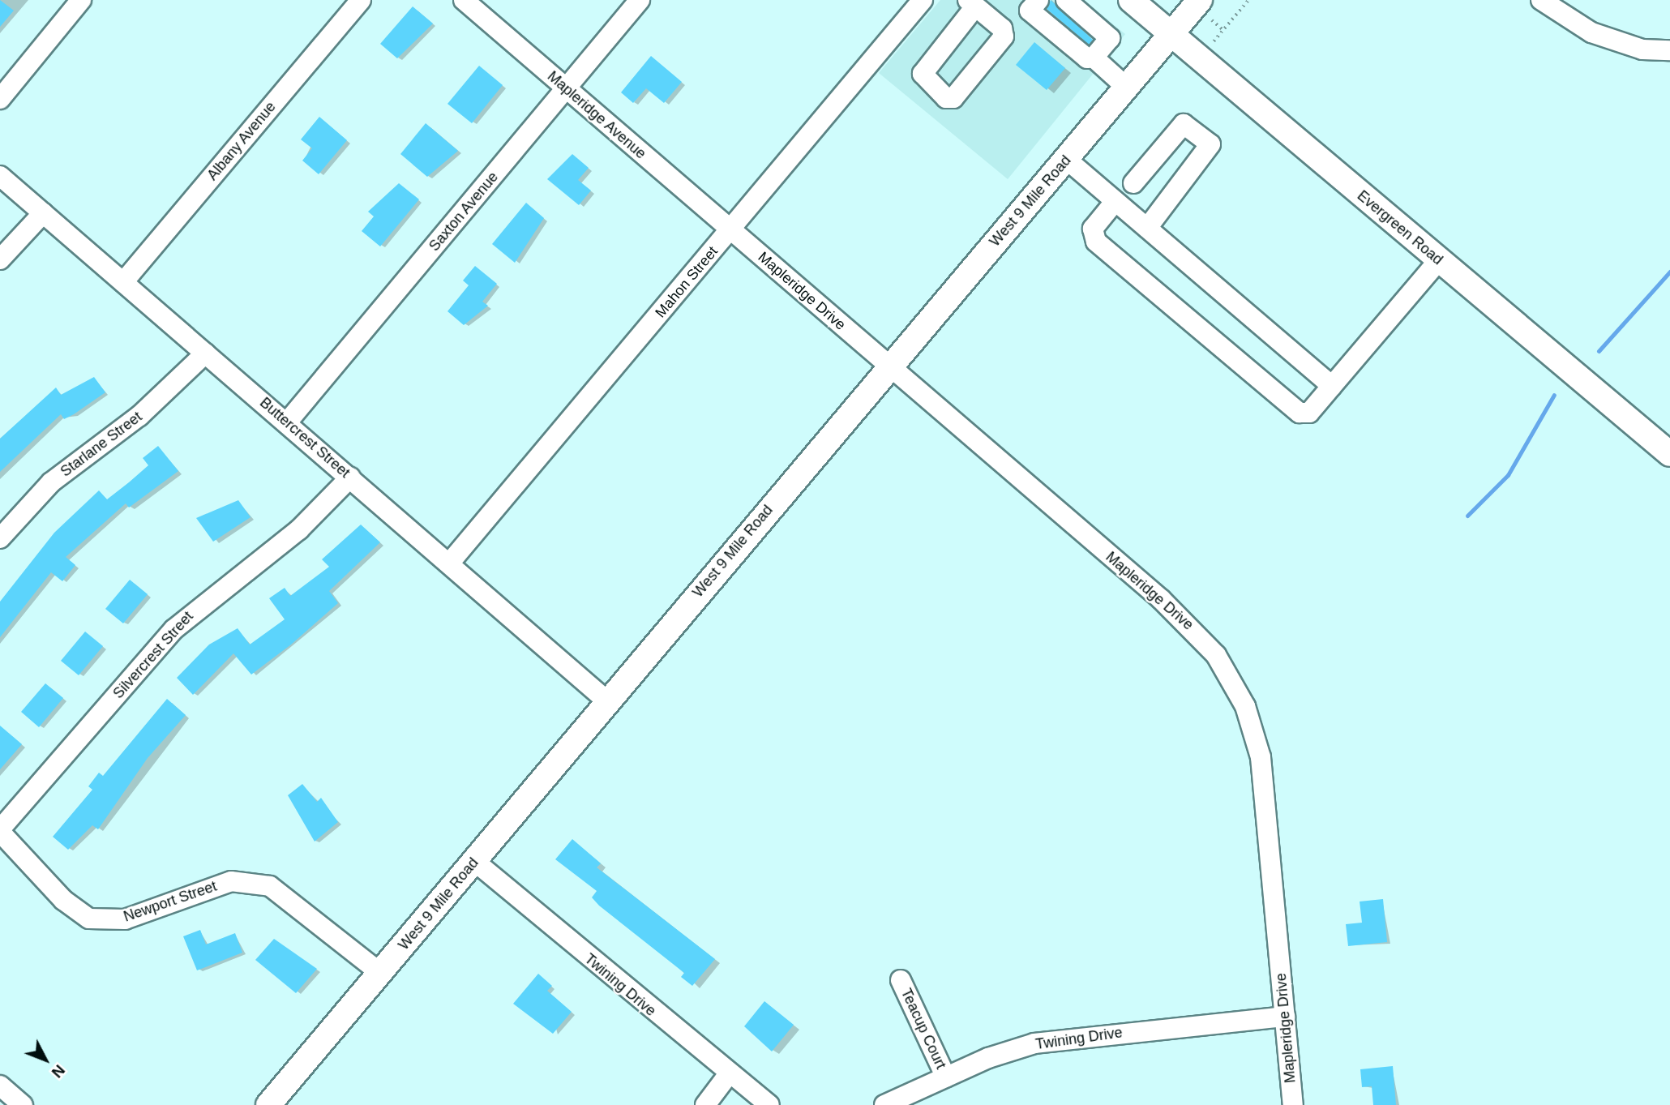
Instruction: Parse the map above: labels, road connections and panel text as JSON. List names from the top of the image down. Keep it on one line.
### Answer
{"streets":{"main road":["West 9 Mile Road","Evergreen Road"],"street":["Mapleridge Avenue","Albany Avenue","Saxton Avenue","Mahon Street","Mapleridge Drive","Buttercrest Street","Starlane Street","Silvercrest Street","Newport Street","Twining Drive","Teacup Court"]},"crossings":[["Mapleridge Avenue","Saxton Avenue"],["Mapleridge Avenue","Mahon Street"],["Mapleridge Avenue","Mapleridge Drive"],["Albany Avenue","Buttercrest Street"],["West 9 Mile Road","Evergreen Road"],["West 9 Mile Road","Mapleridge Drive"],["West 9 Mile Road","Buttercrest Street"],["West 9 Mile Road","Newport Street"],["West 9 Mile Road","Twining Drive"],["Saxton Avenue","Buttercrest Street"],["Mahon Street","Mapleridge Drive"],["Mahon Street","Buttercrest Street"],["Mapleridge Drive","Twining Drive"],["Buttercrest Street","Starlane Street"],["Buttercrest Street","Silvercrest Street"],["Silvercrest Street","Newport Street"],["Twining Drive","Teacup Court"]],"north":"bottom right"}
